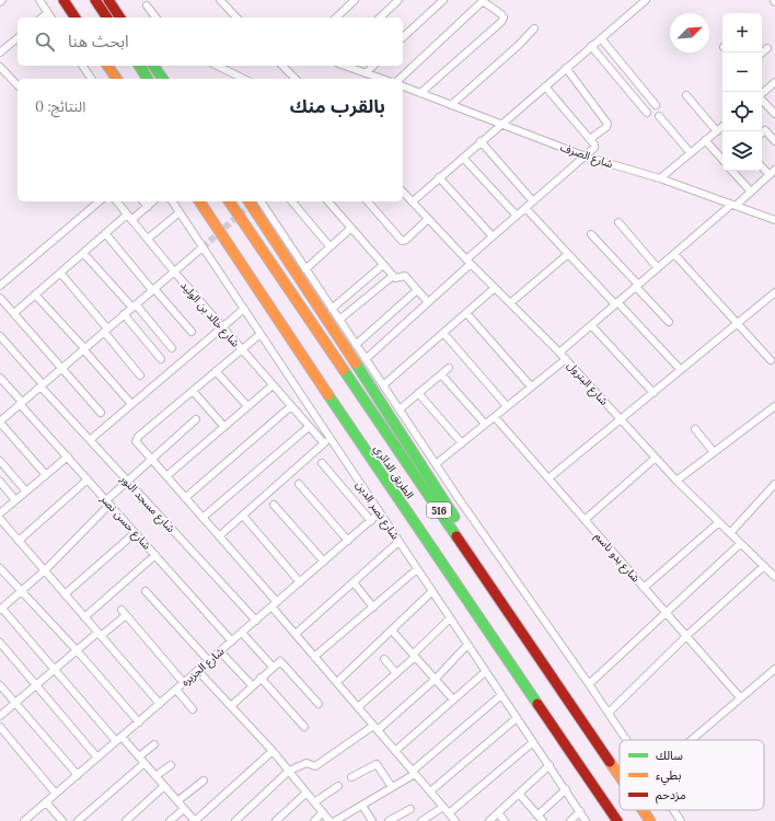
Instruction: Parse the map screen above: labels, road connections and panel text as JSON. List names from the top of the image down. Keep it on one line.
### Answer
{"streets":{"highway":["الطريق الدائري","516"],"street":["شارع الصرف","شارع خالد بن الوليد","شارع البترول","شارع مسجد النور","شارع نصر الدين","شارع حسن نصر","شارع بدو ناسم","شارع الجزيره"]},"crossings":[["شارع مسجد النور","شارع الجزيره"],["شارع نصر الدين","شارع الجزيره"],["شارع حسن نصر","شارع الجزيره"]],"legend":["سالك","بطيء","مزدحم"],"north":"top right","page":{"map_buttons":["+","−"],"search":"ابحث هنا","heading":["بالقرب منك","النتائج: 0"]}}
